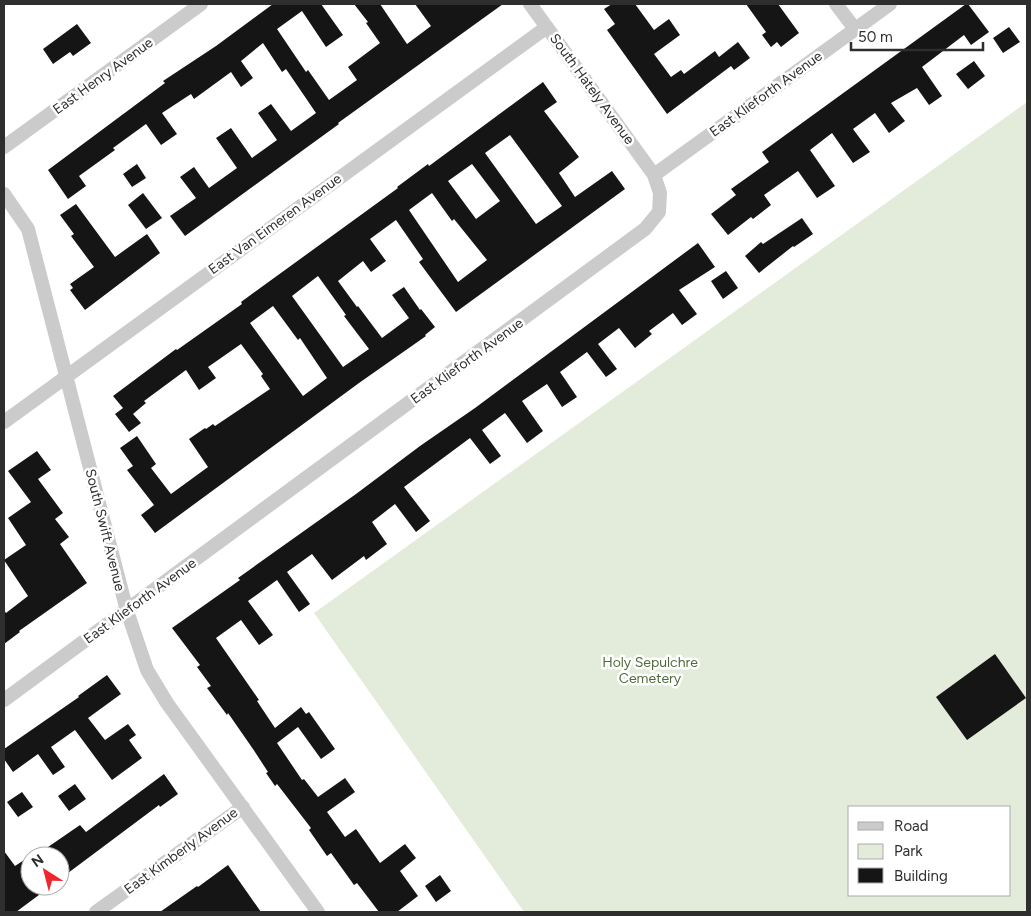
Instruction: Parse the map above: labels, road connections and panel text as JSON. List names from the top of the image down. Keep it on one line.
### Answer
{"streets":{"street":["East Henry Avenue","South Hately Avenue","East Klieforth Avenue","East Van Eimeren Avenue","South Swift Avenue","East Kimberly Avenue"]},"crossings":[["South Hately Avenue","East Klieforth Avenue"],["South Hately Avenue","East Van Eimeren Avenue"],["East Klieforth Avenue","South Swift Avenue"],["East Van Eimeren Avenue","South Swift Avenue"],["South Swift Avenue","East Kimberly Avenue"]],"parks":["Holy Sepulchre Cemetery"],"legend":["Road","Park","Building"],"scale_bar":"50 m","north":"top left"}
